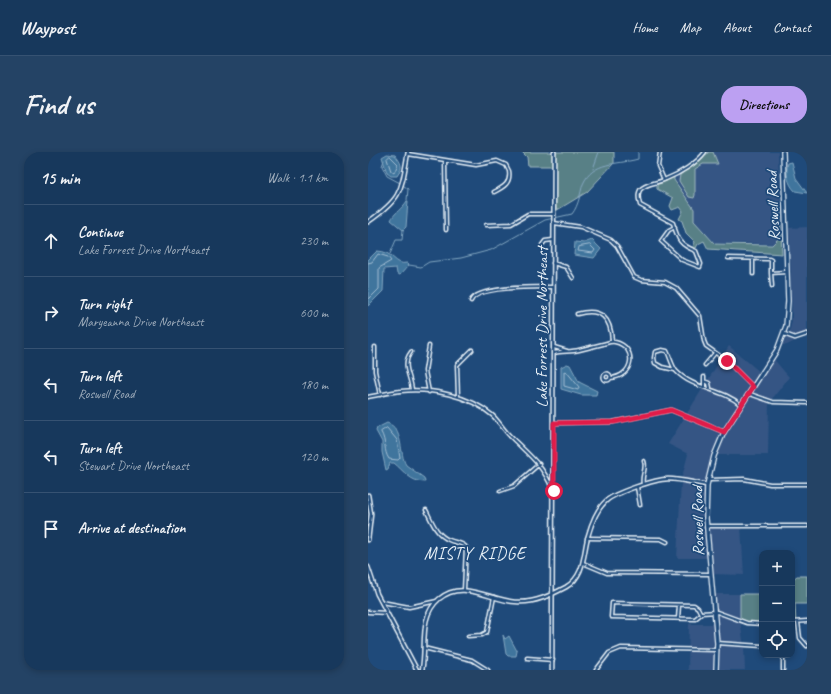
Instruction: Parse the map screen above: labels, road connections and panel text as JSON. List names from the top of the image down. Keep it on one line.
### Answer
{"streets":{"main road":["Roswell Road"],"street":["Lake Forrest Drive Northeast"]},"districts":["MISTY RIDGE"],"page":{"header":"Waypost","nav":["Home","Map","About","Contact"],"buttons":"Directions","title":"Find us","heading":["15 min","Walk · 1.1 km"],"list":[["Continue","Lake Forrest Drive Northeast","230 m"],["Turn right","Maryeanna Drive Northeast","600 m"],["Turn left","Roswell Road","180 m"],["Turn left","Stewart Drive Northeast","120 m"],"Arrive at destination"],"map_buttons":["+","−"]}}
